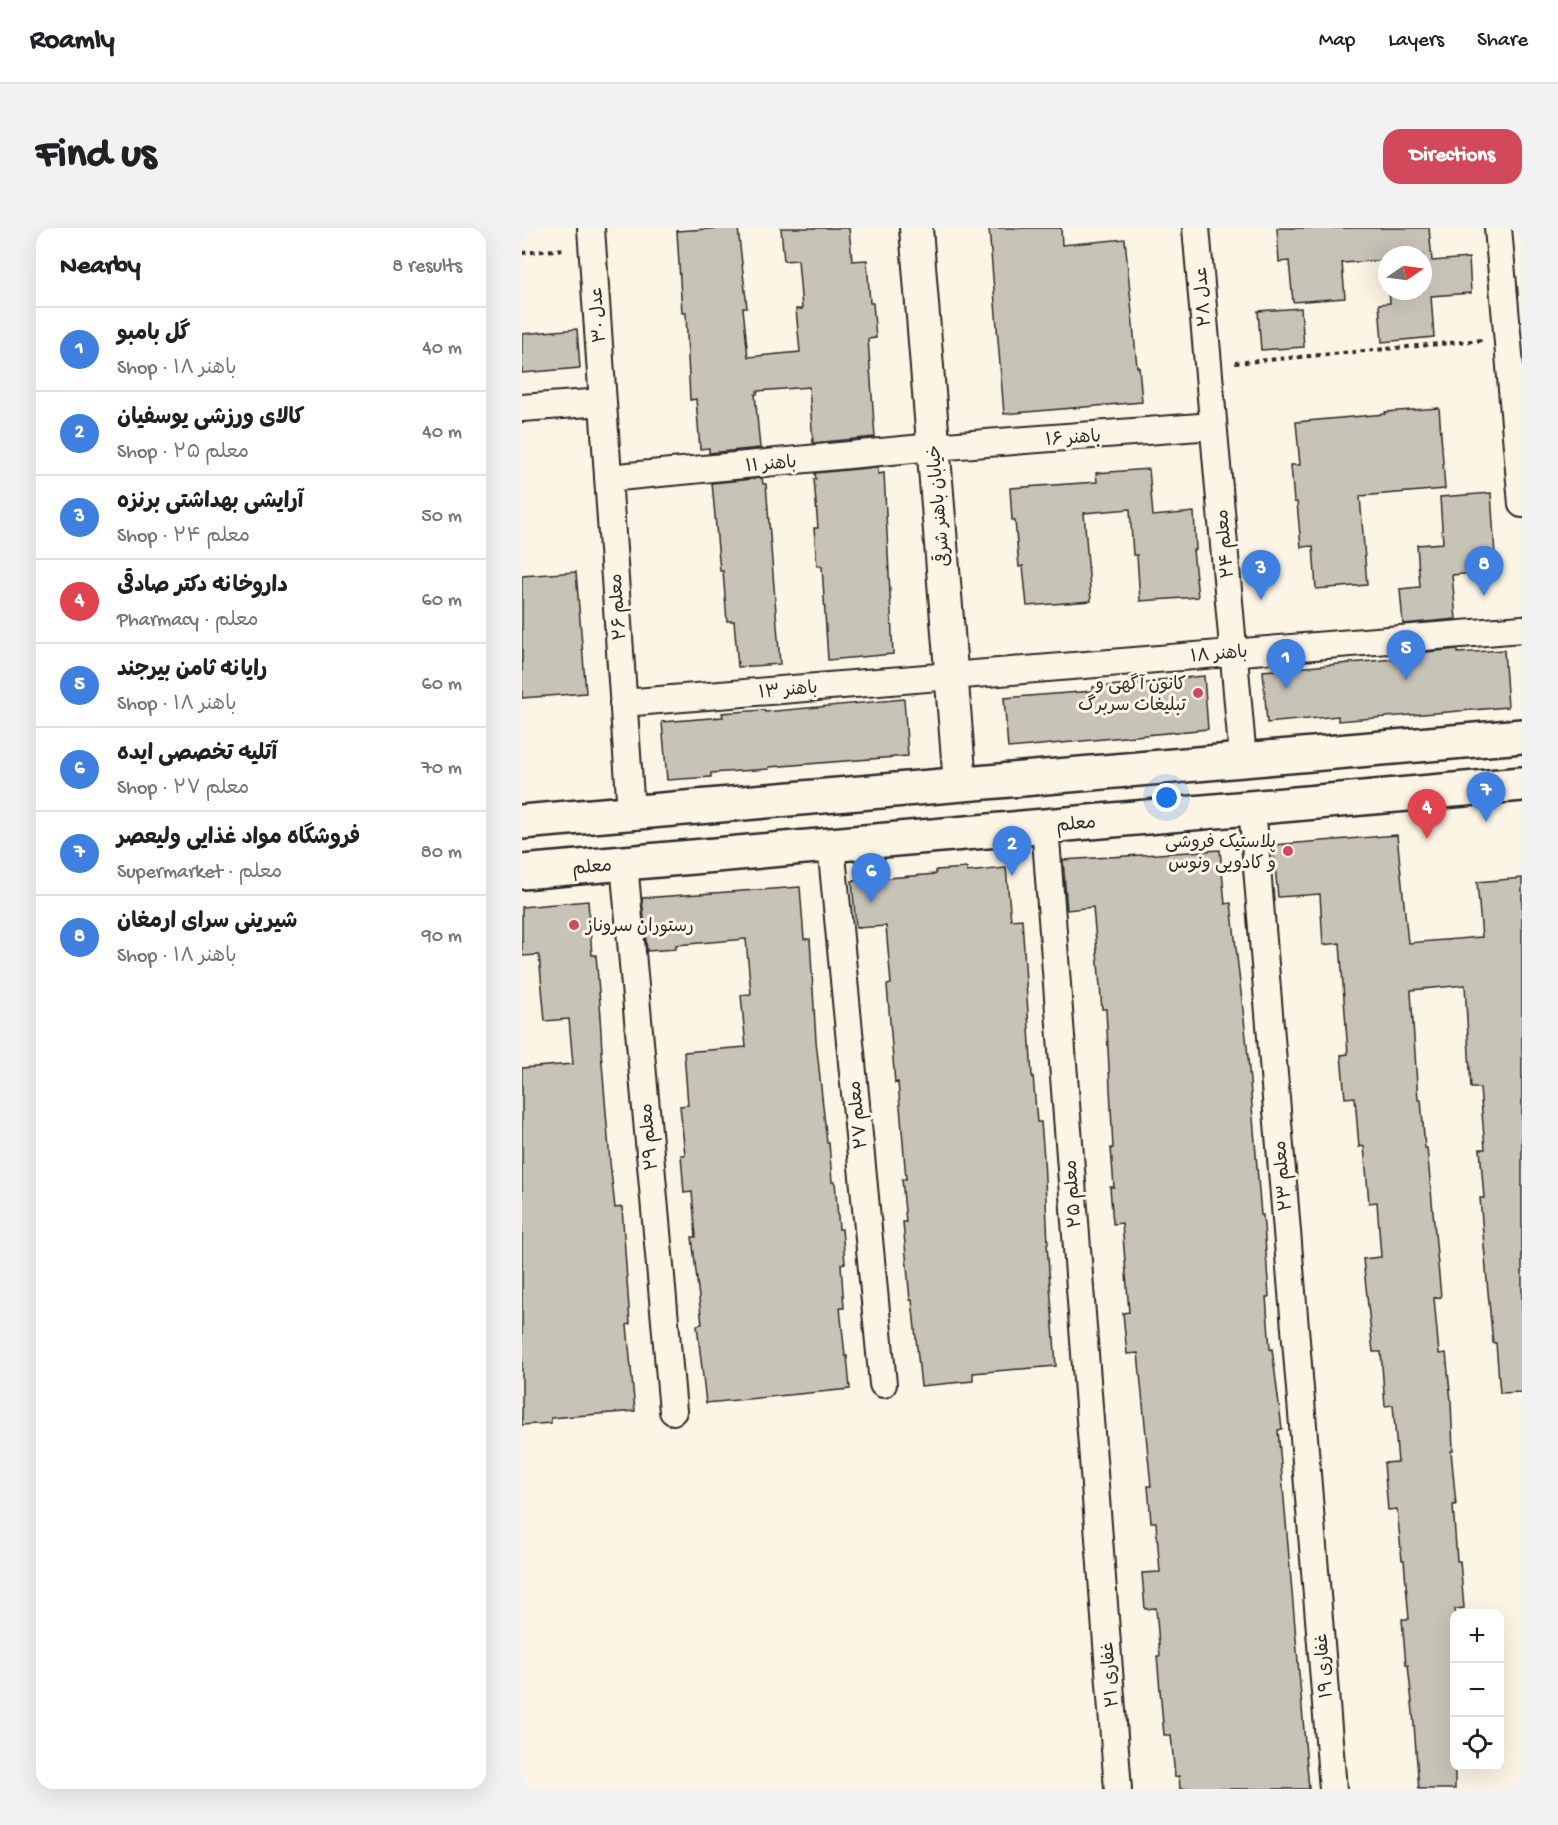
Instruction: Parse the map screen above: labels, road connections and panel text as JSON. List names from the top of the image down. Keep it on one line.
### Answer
{"streets":{"main road":["معلم"],"street":["عدل ۲۸","عدل ۳۰","باهنر ۱۶","باهنر ۱۱","خیابان باهنر شرقی","معلم ۲۴","معلم ۲۶","باهنر ۱۸","باهنر ۱۳","معلم ۲۷","معلم ۲۹","معلم ۲۳","معلم ۲۵","غفاری ۱۹","غفاری ۲۱"]},"crossings":[["عدل ۲۸","معلم ۲۴"],["عدل ۳۰","معلم ۲۶"],["باهنر ۱۶","باهنر ۱۱"],["باهنر ۱۶","خیابان باهنر شرقی"],["باهنر ۱۶","معلم ۲۴"],["باهنر ۱۱","خیابان باهنر شرقی"],["باهنر ۱۱","معلم ۲۶"],["خیابان باهنر شرقی","باهنر ۱۸"],["خیابان باهنر شرقی","باهنر ۱۳"],["معلم ۲۴","باهنر ۱۸"],["معلم ۲۶","باهنر ۱۳"],["باهنر ۱۸","باهنر ۱۳"],["معلم","معلم ۲۷"],["معلم","معلم ۲۹"],["معلم","معلم ۲۳"],["معلم","معلم ۲۵"],["معلم ۲۳","غفاری ۱۹"],["معلم ۲۵","غفاری ۲۱"]],"places":["کانون آگهی و تبلیغات سربرگ","پلاستیک فروشی و کادویی ونوس","رستوران سروناز"],"north":"right","page":{"header":"Roamly","nav":["Map","Layers","Share"],"buttons":"Directions","title":"Find us","heading":["Nearby","8 results"],"list":[{"mark":"1","name":"گل بامبو","note":"Shop · باهنر ۱۸","value":"40 m"},{"mark":"2","name":"کالای ورزشی یوسفیان","note":"Shop · معلم ۲۵","value":"40 m"},{"mark":"3","name":"آرایشی بهداشتی برنزه","note":"Shop · معلم ۲۴","value":"50 m"},{"mark":"4","name":"داروخانه دکتر صادقی","note":"Pharmacy · معلم","value":"60 m"},{"mark":"5","name":"رایانه ثامن بیرجند","note":"Shop · باهنر ۱۸","value":"60 m"},{"mark":"6","name":"آتلیه تخصصی ایده","note":"Shop · معلم ۲۷","value":"70 m"},{"mark":"7","name":"فروشگاه مواد غذایی ولیعصر","note":"Supermarket · معلم","value":"80 m"},{"mark":"8","name":"شیرینی سرای ارمغان","note":"Shop · باهنر ۱۸","value":"90 m"}],"pins":["8","3","5","1","7","4","2","6"],"map_buttons":["+","−"]}}
